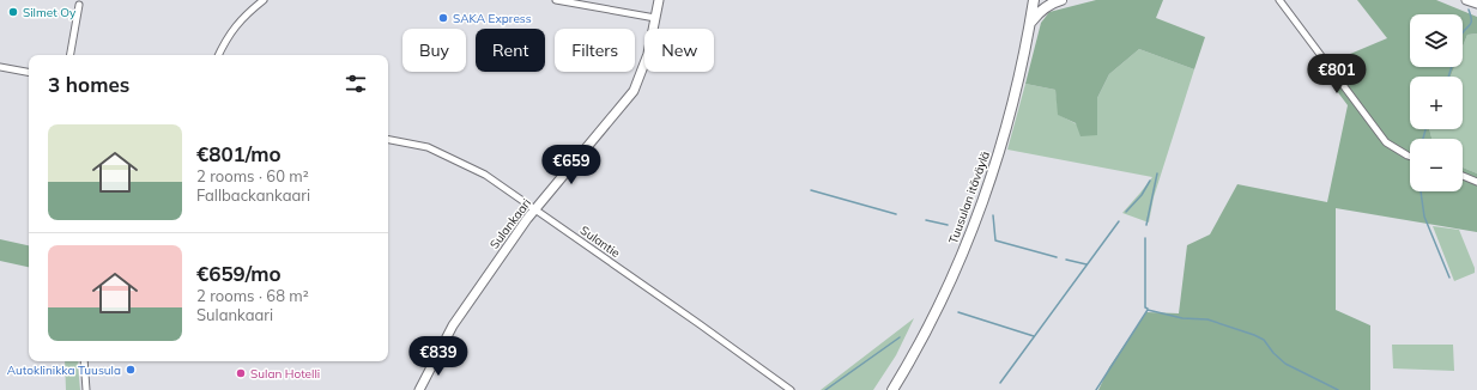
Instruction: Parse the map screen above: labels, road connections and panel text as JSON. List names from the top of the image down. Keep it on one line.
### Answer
{"streets":{"main road":["Tuusulan itäväylä"],"street":["Sulankaari","Sulantie"]},"crossings":[["Sulankaari","Sulantie"]],"places":["Silmet Oy","SAKA Express","Autoklinikka Tuusula","Sulan Hotelli"],"page":{"map_buttons":["+","−"],"chip":["Buy","Rent","Filters","New"],"price":["€801","€659","€839"],"heading":"3 homes","list":[{"name":"€801/mo","note":"2 rooms · 60 m² · Fallbackankaari"},{"name":"€659/mo","note":"2 rooms · 68 m² · Sulankaari"}]}}
